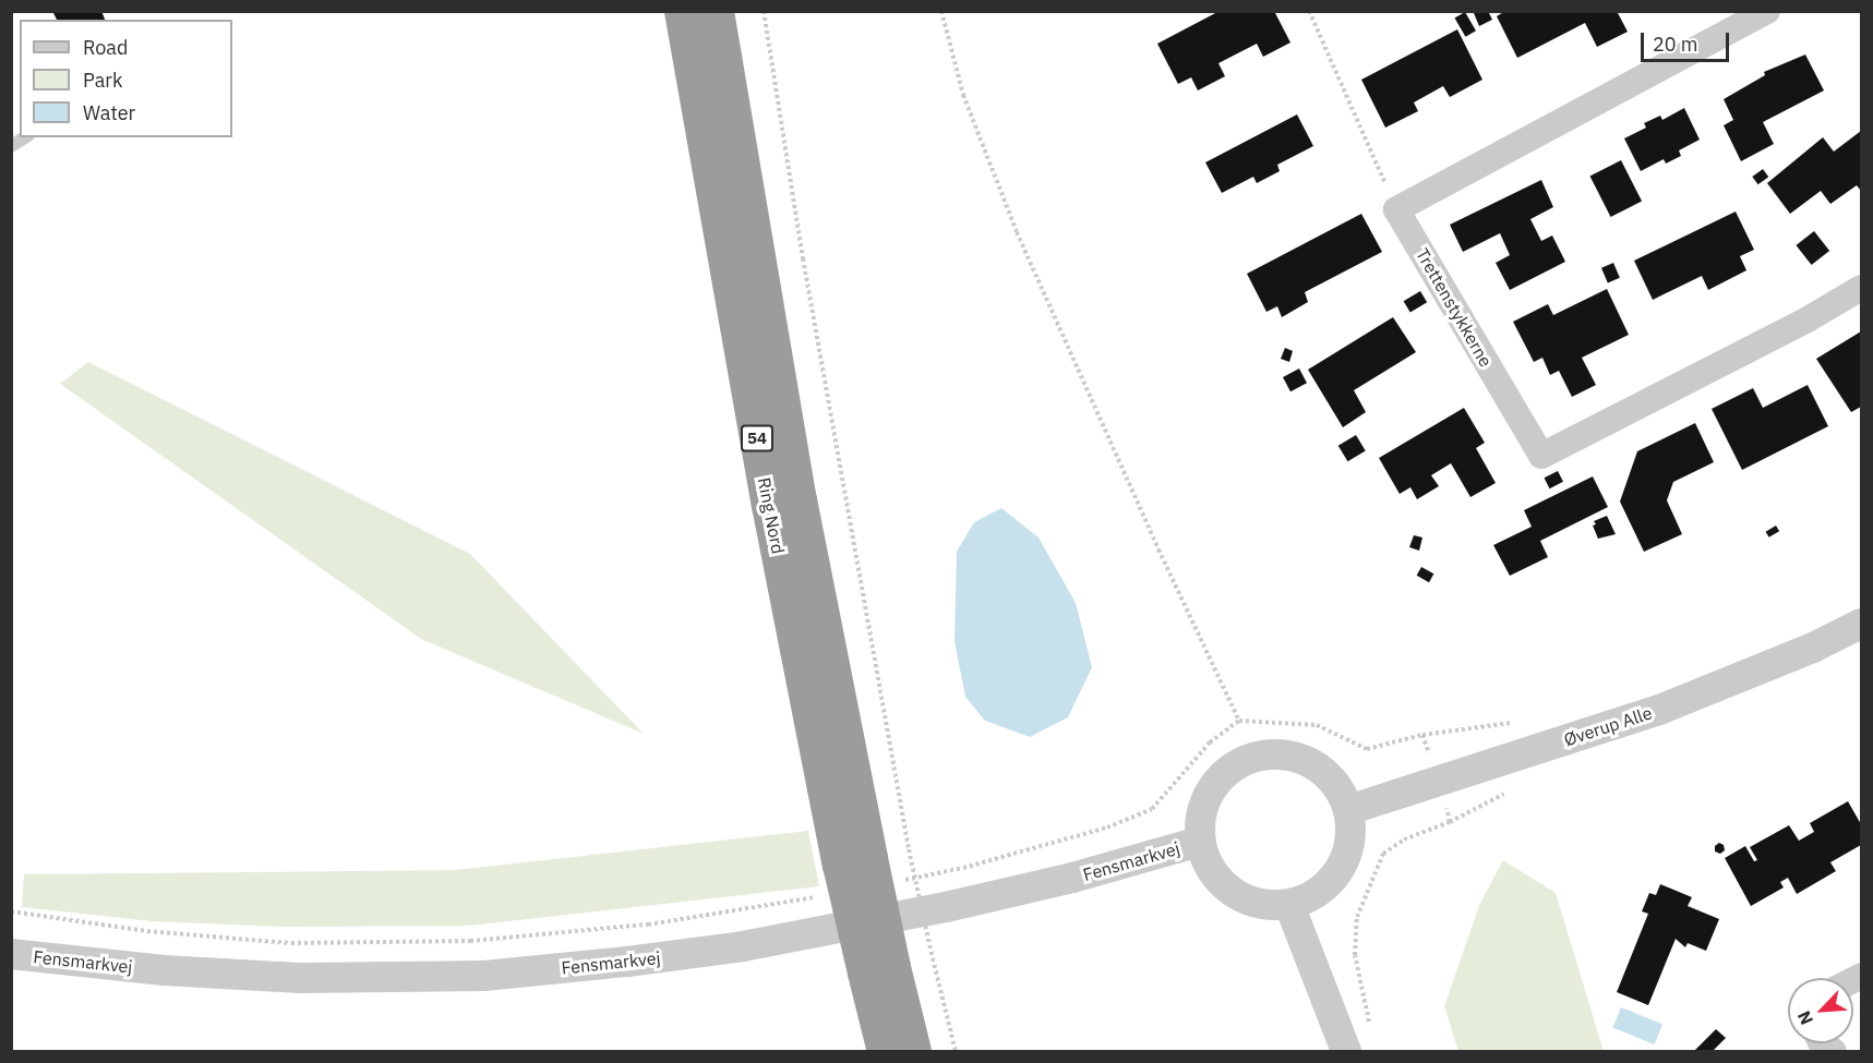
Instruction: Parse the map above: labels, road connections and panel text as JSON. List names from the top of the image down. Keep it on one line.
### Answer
{"streets":{"highway":["54","Ring Nord"],"street":["Trettenstykkerne","Øverup Alle","Fensmarkvej"]},"crossings":[["54","Ring Nord"],["Øverup Alle","Fensmarkvej"]],"legend":["Road","Park","Water"],"scale_bar":"20 m","north":"bottom left"}
